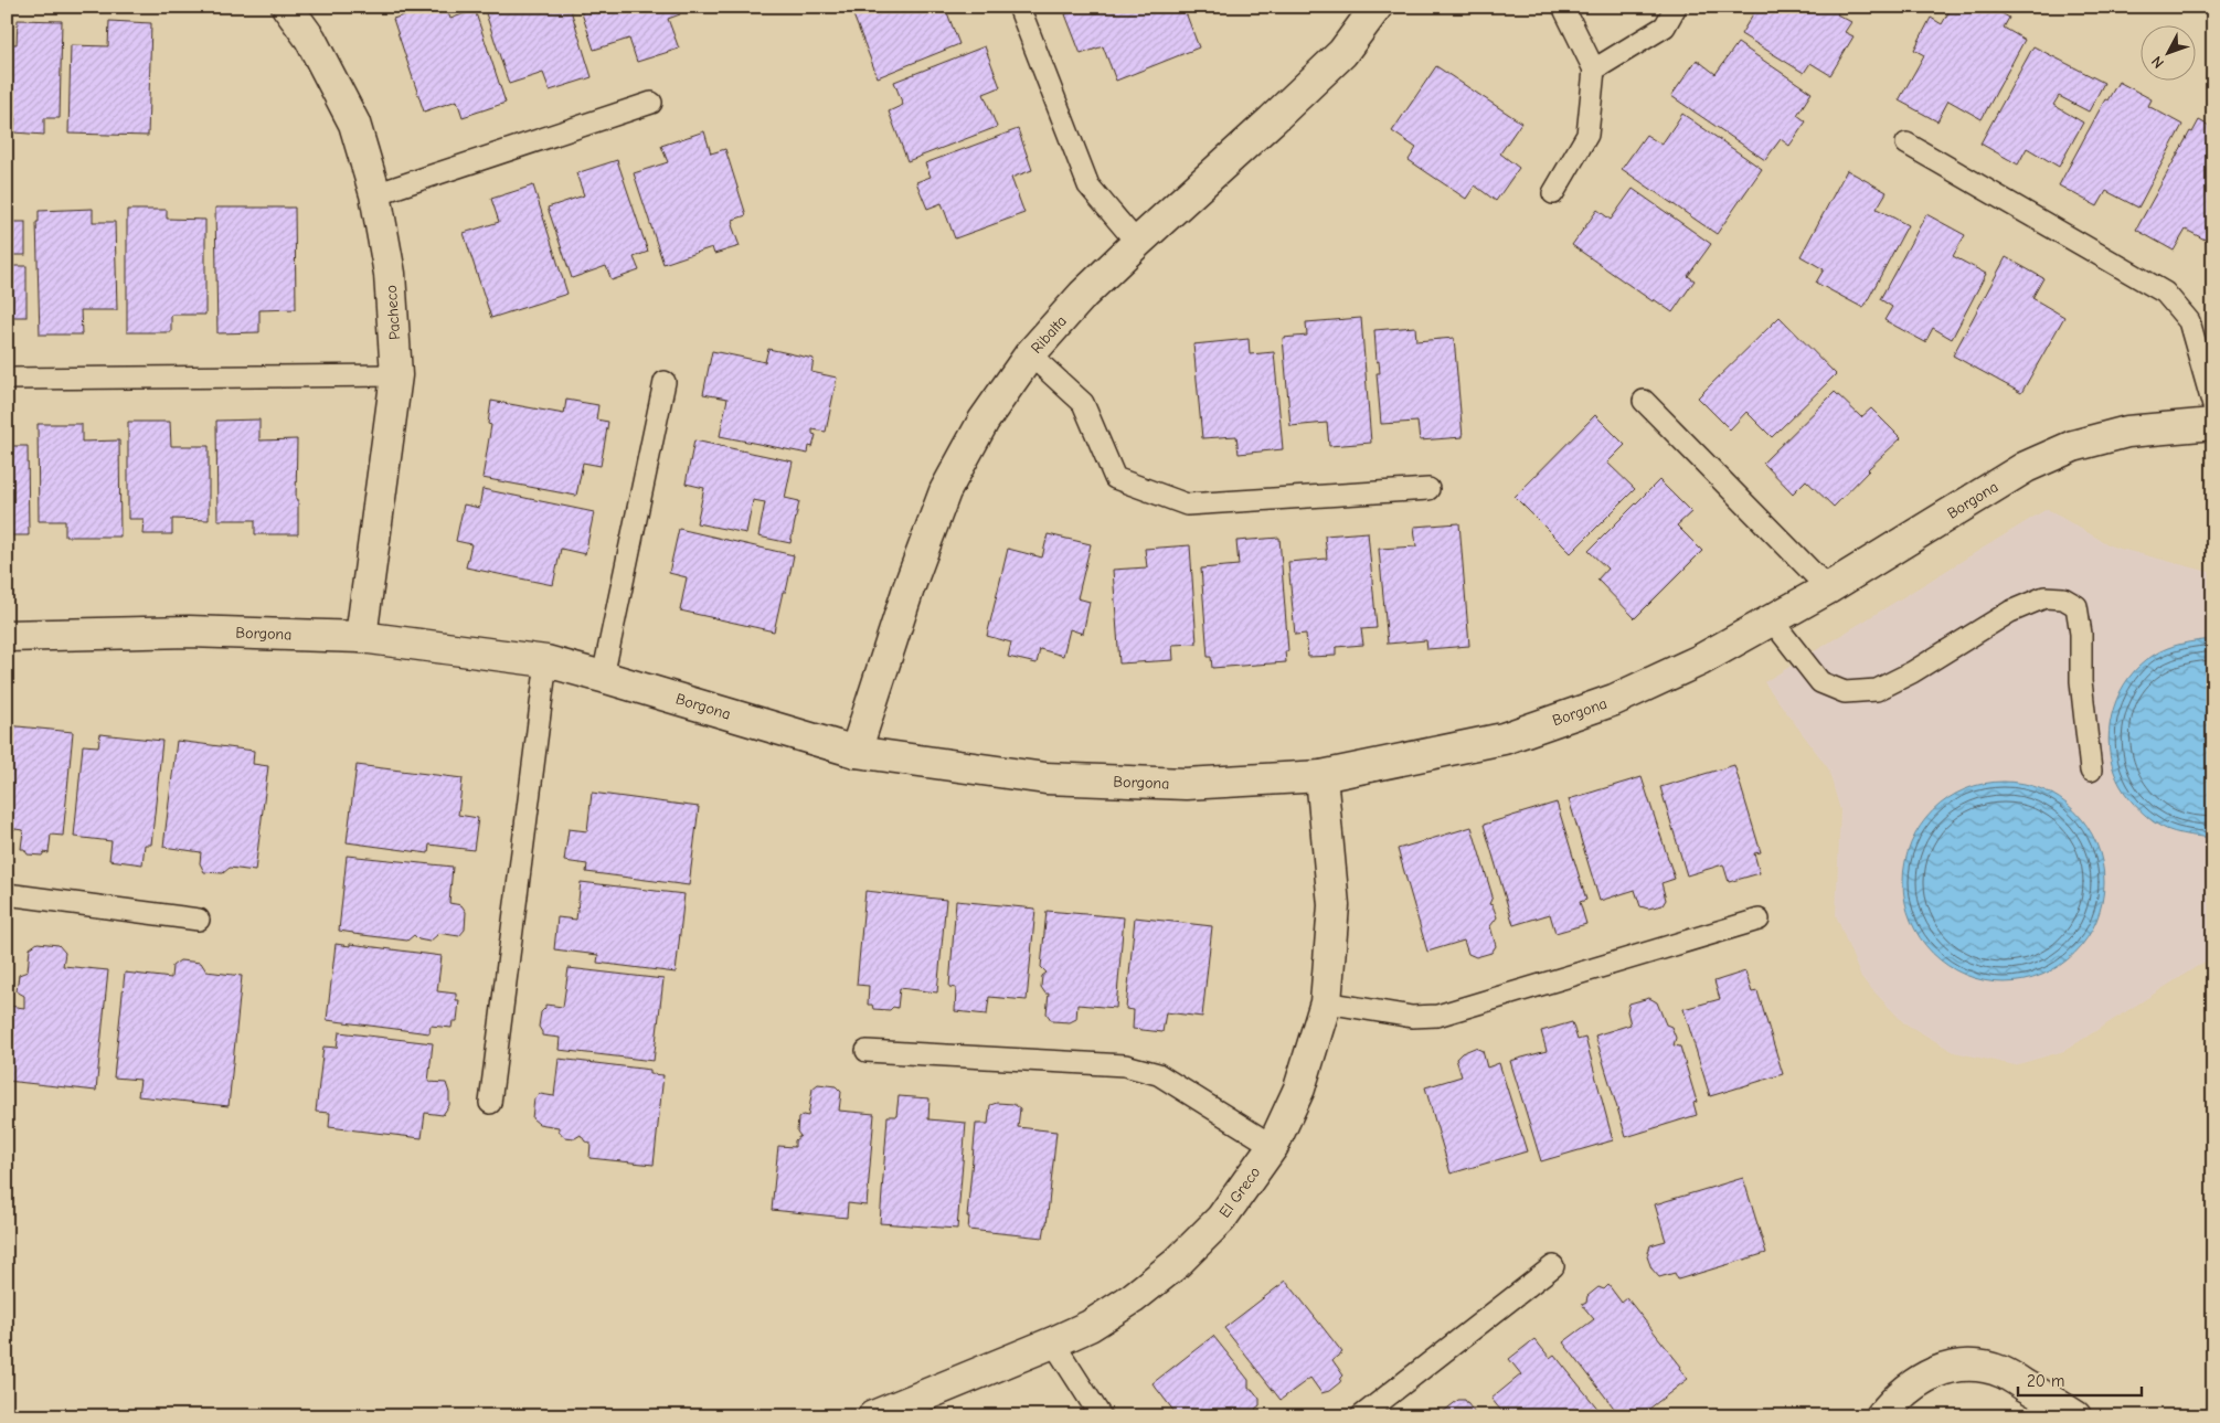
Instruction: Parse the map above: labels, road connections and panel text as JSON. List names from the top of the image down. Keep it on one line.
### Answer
{"streets":{"street":["Pacheco","Ribalta","Borgona","El Greco"]},"crossings":[["Pacheco","Borgona"],["Ribalta","Borgona"],["Borgona","El Greco"]],"scale_bar":"20 m","north":"bottom left"}
